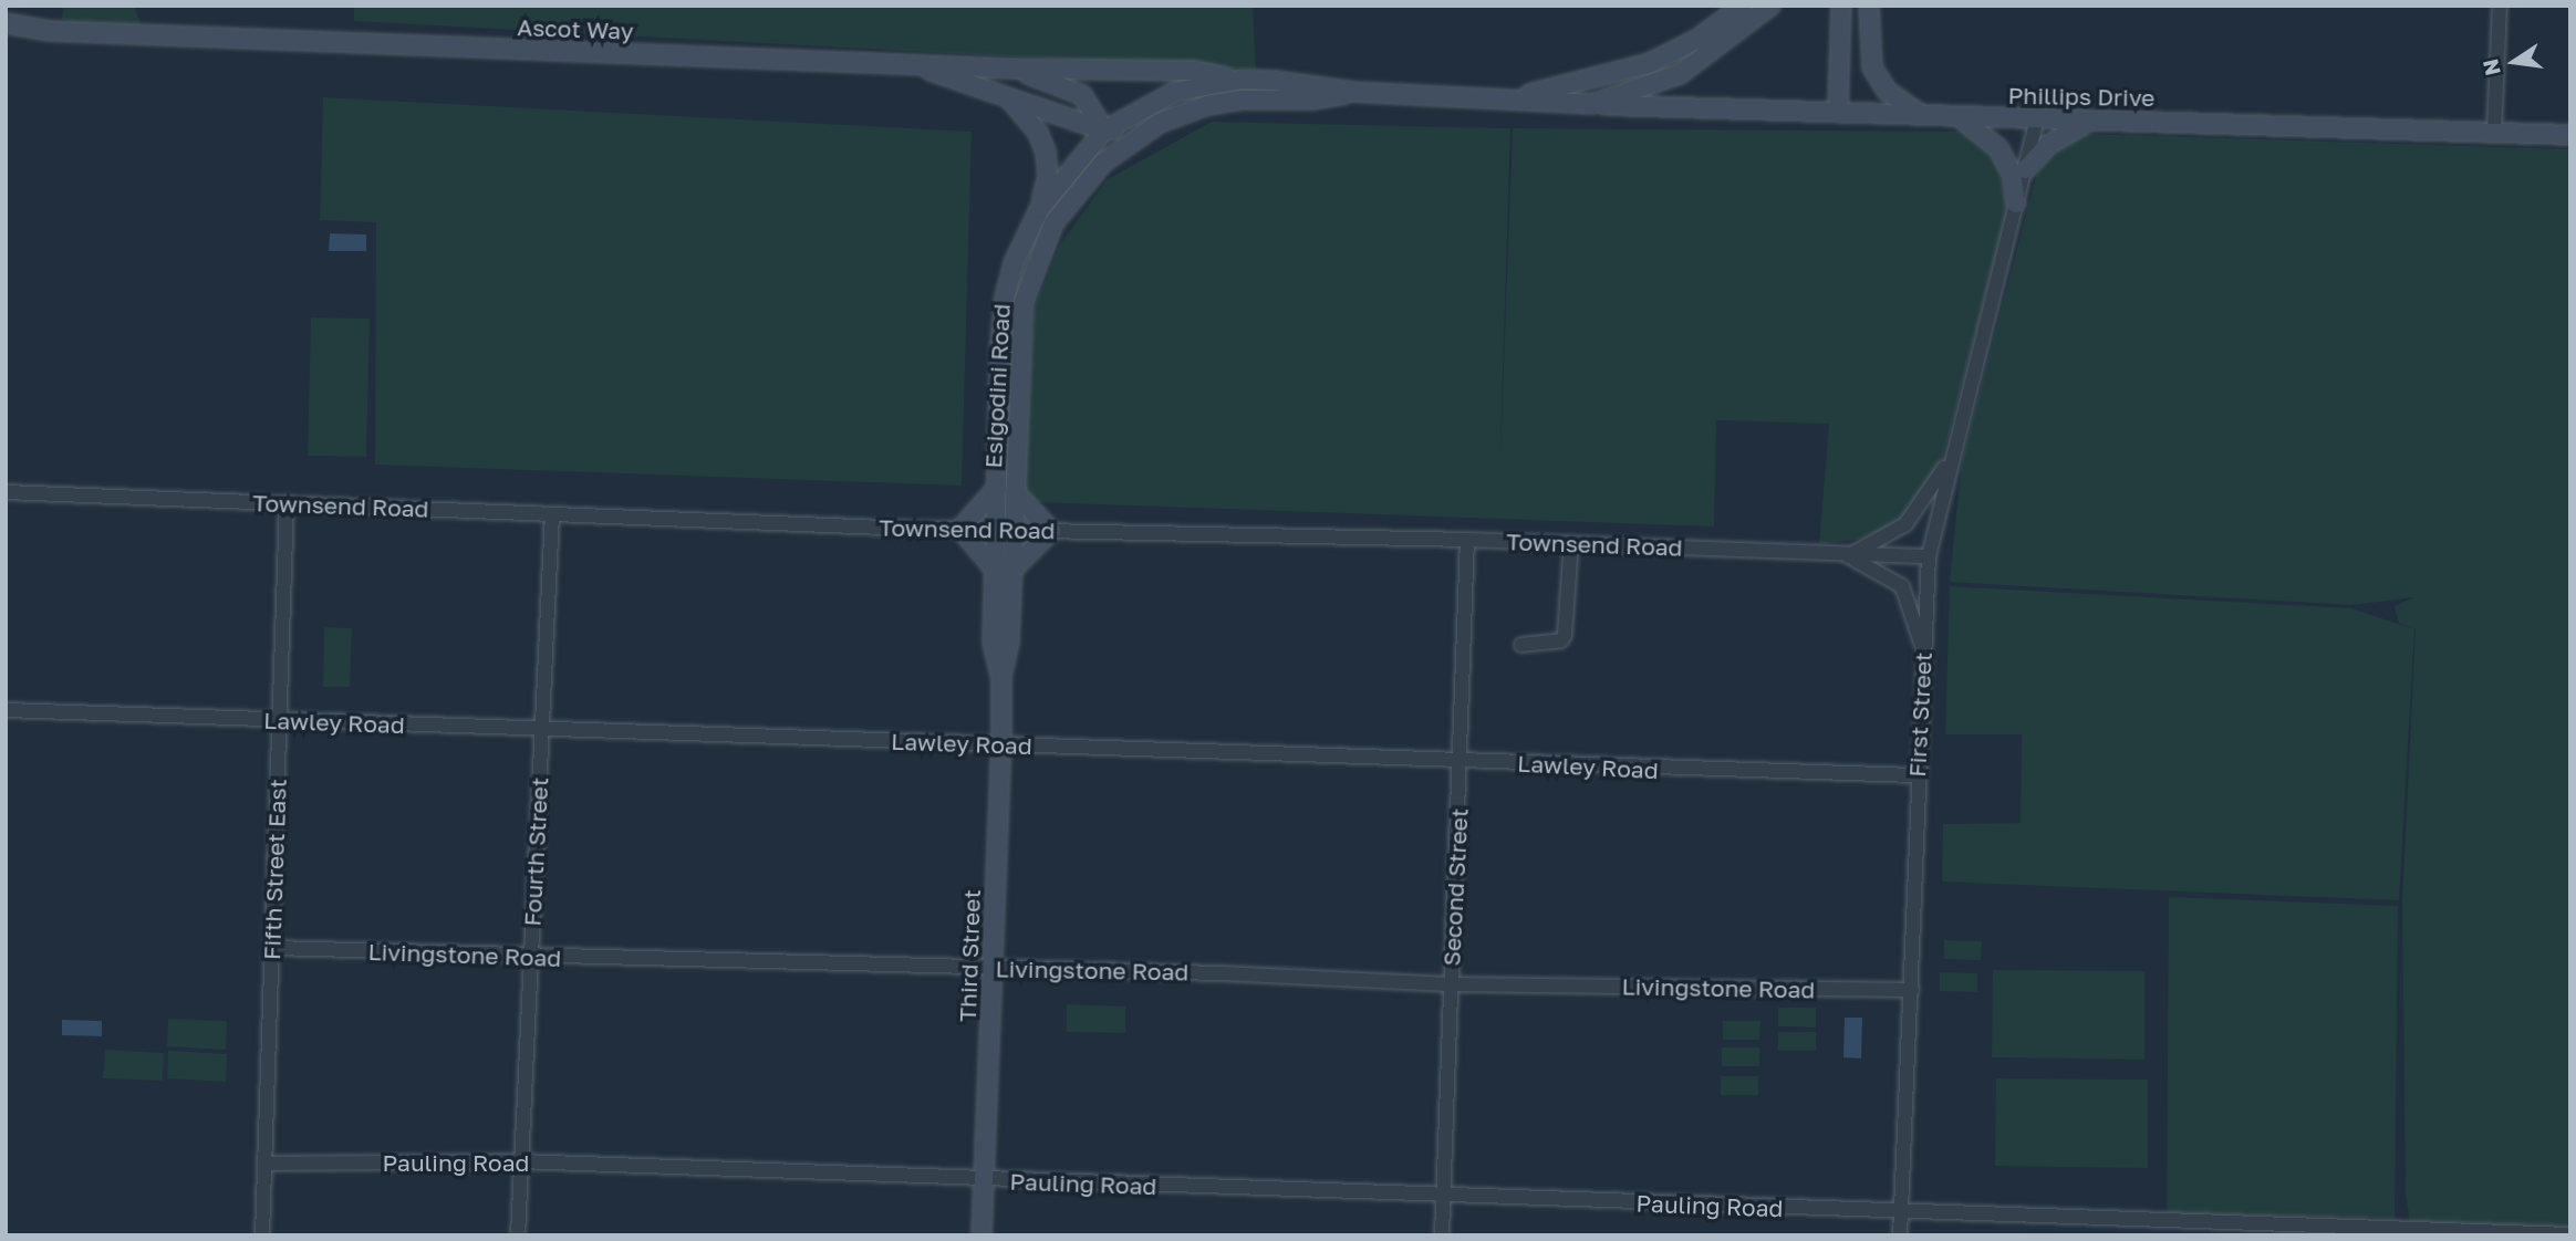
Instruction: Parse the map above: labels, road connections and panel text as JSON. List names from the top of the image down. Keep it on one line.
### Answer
{"streets":{"main road":["Ascot Way","Phillips Drive","Esigodini Road","Third Street"],"street":["Townsend Road","First Street","Lawley Road","Fourth Street","Fifth Street East","Second Street","Livingstone Road","Pauling Road"]},"crossings":[["Ascot Way","Esigodini Road"],["Phillips Drive","Esigodini Road"],["Phillips Drive","First Street"],["Esigodini Road","Townsend Road"],["Esigodini Road","Third Street"],["Townsend Road","First Street"],["Townsend Road","Fourth Street"],["Townsend Road","Fifth Street East"],["Townsend Road","Second Street"],["Townsend Road","Third Street"],["First Street","Lawley Road"],["First Street","Livingstone Road"],["First Street","Pauling Road"],["Lawley Road","Fourth Street"],["Lawley Road","Fifth Street East"],["Lawley Road","Second Street"],["Lawley Road","Third Street"],["Fourth Street","Livingstone Road"],["Fourth Street","Pauling Road"],["Fifth Street East","Livingstone Road"],["Fifth Street East","Pauling Road"],["Second Street","Livingstone Road"],["Second Street","Pauling Road"],["Livingstone Road","Third Street"],["Third Street","Pauling Road"]],"north":"left"}
